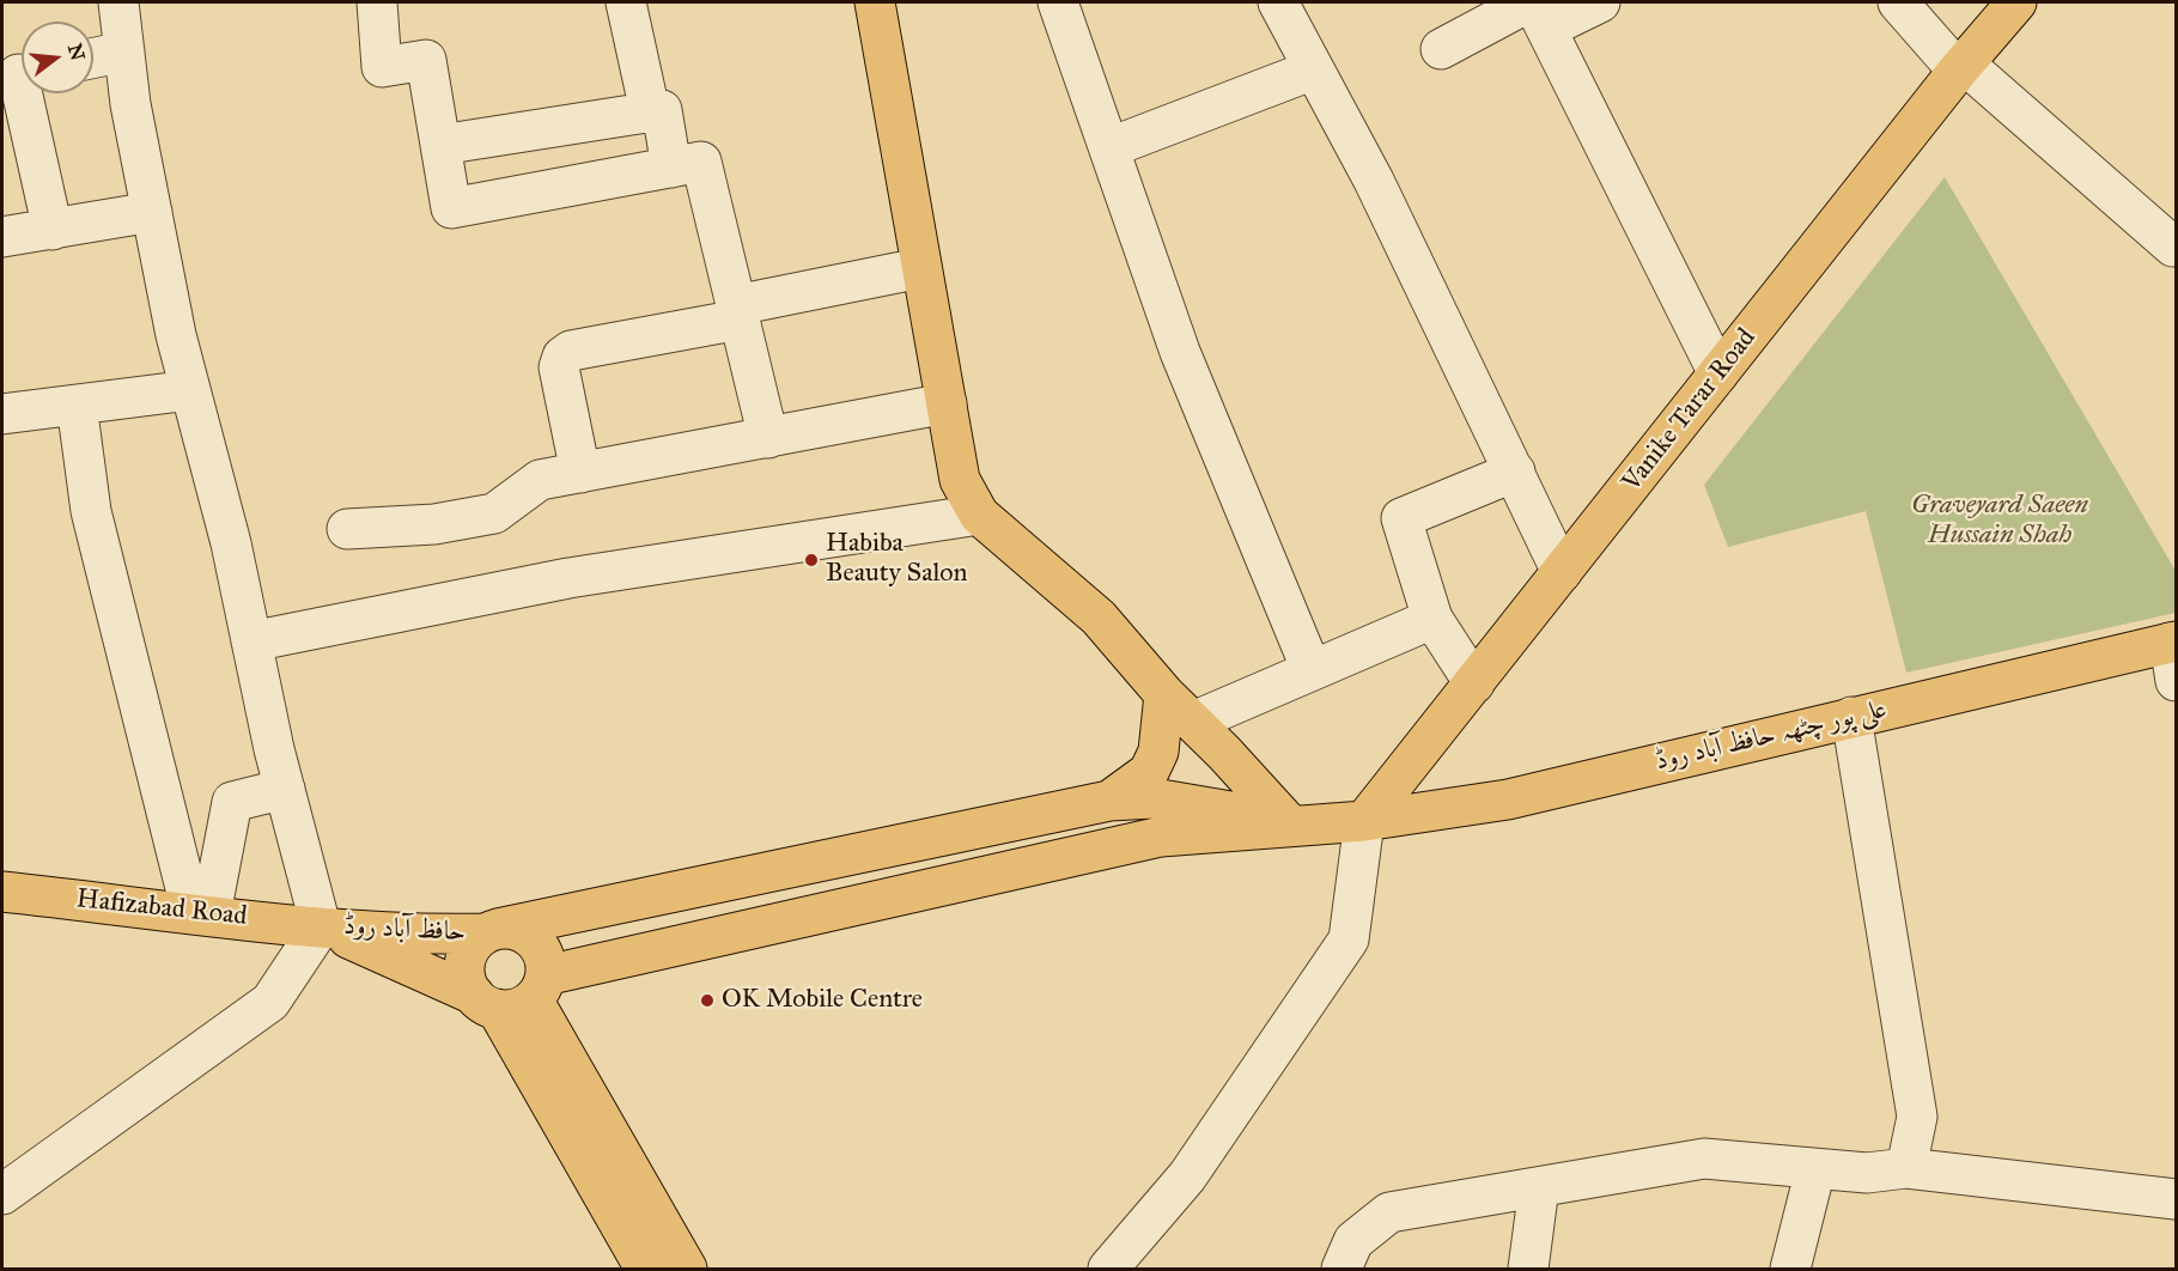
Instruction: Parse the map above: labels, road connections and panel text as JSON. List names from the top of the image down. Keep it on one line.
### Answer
{"streets":{"main road":["Vanike Tarar Road","علی پور چٹھہ حافظ آباد روڈ","Hafizabad Road","حافظ آباد روڈ"]},"crossings":[["Vanike Tarar Road","علی پور چٹھہ حافظ آباد روڈ"],["Hafizabad Road","حافظ آباد روڈ"]],"parks":["Graveyard Saeen Hussain Shah"],"places":["Habiba Beauty Salon","OK Mobile Centre"],"north":"right"}
